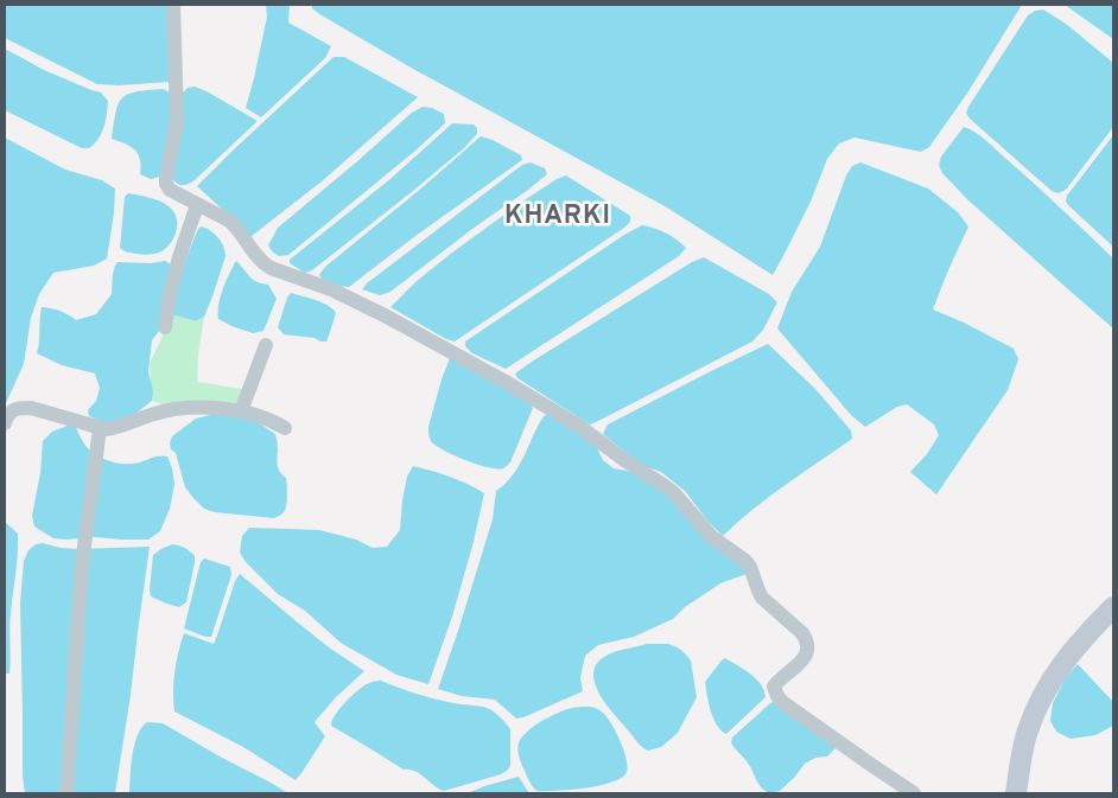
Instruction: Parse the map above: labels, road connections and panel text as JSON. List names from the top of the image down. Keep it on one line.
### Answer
{"districts":["KHARKI"]}
